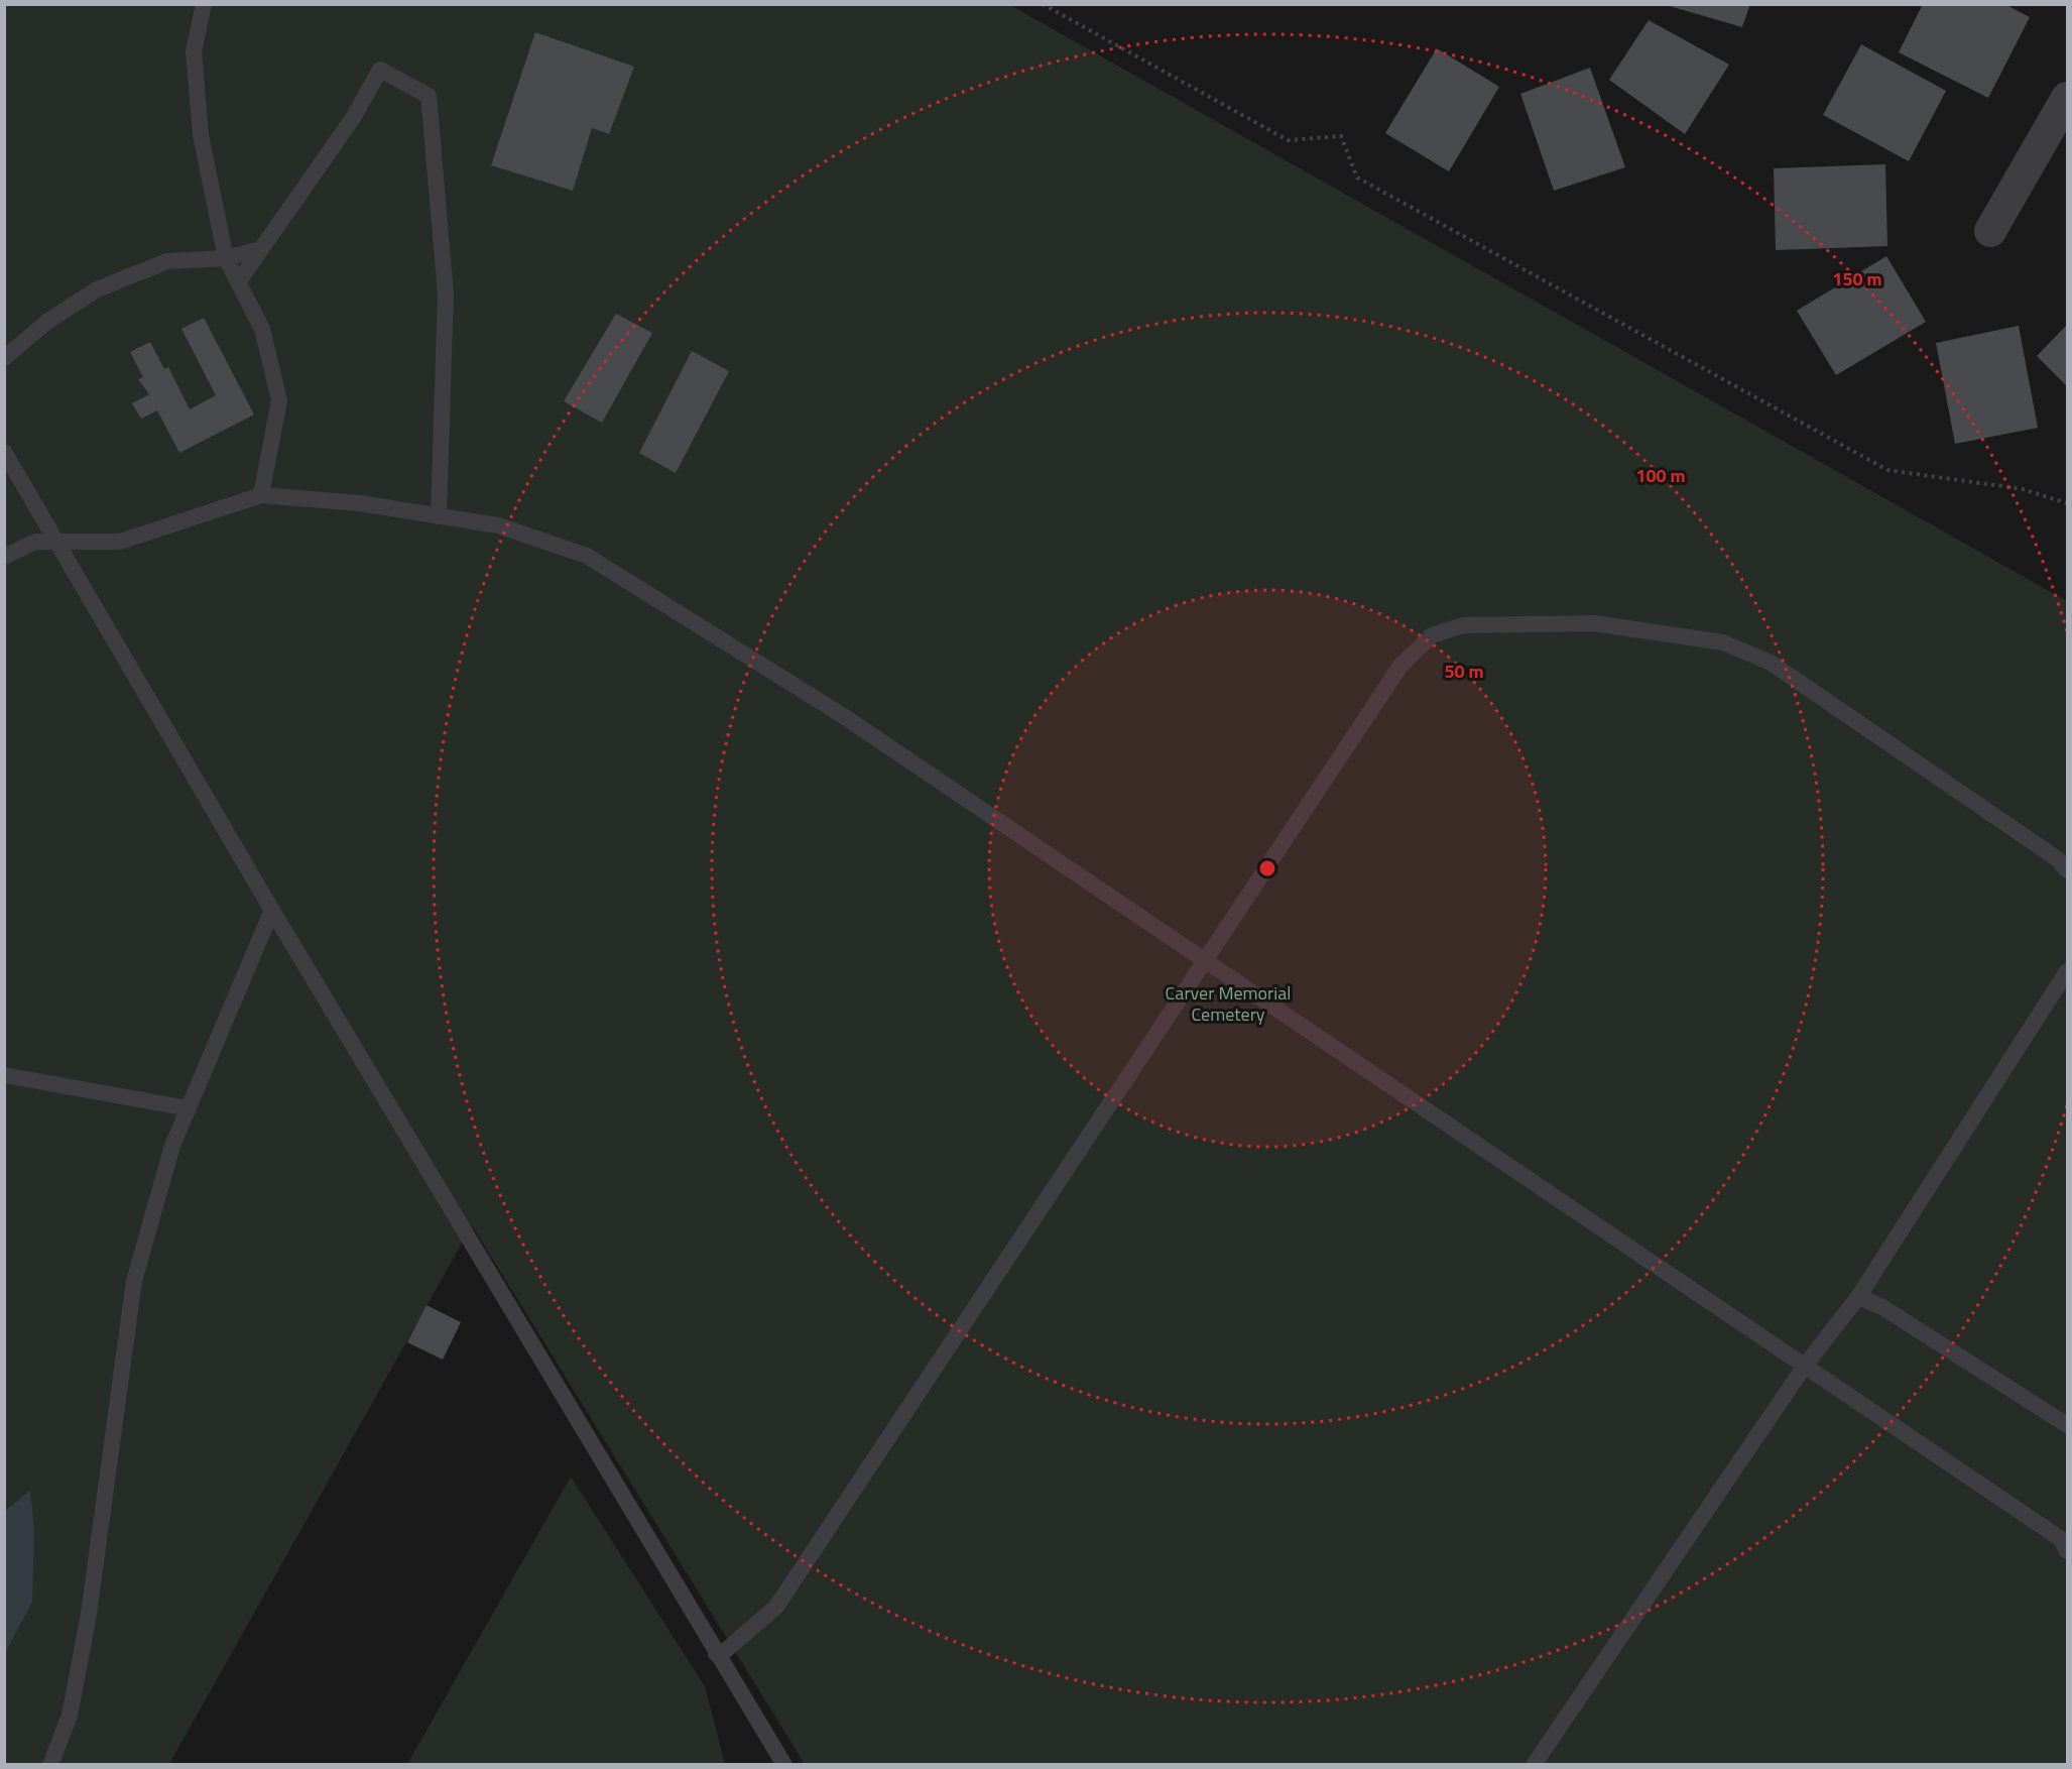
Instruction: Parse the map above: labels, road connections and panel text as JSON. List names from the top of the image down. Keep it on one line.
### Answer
{"parks":["Carver Memorial Cemetery"],"rings":["150 m","100 m","50 m"]}
